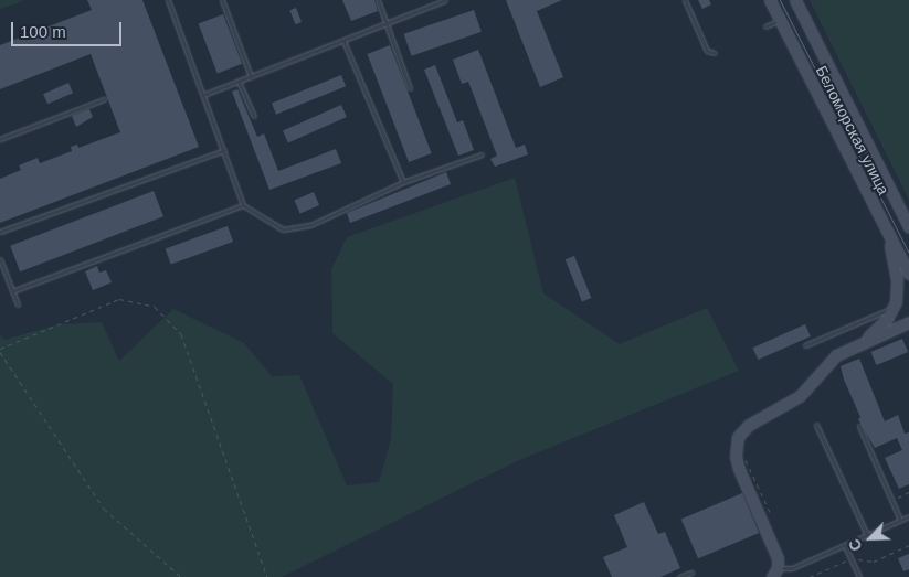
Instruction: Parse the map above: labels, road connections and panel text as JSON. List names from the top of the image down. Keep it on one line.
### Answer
{"streets":{"main road":["Беломорская улица"]},"scale_bar":"100 m","north":"bottom left"}
